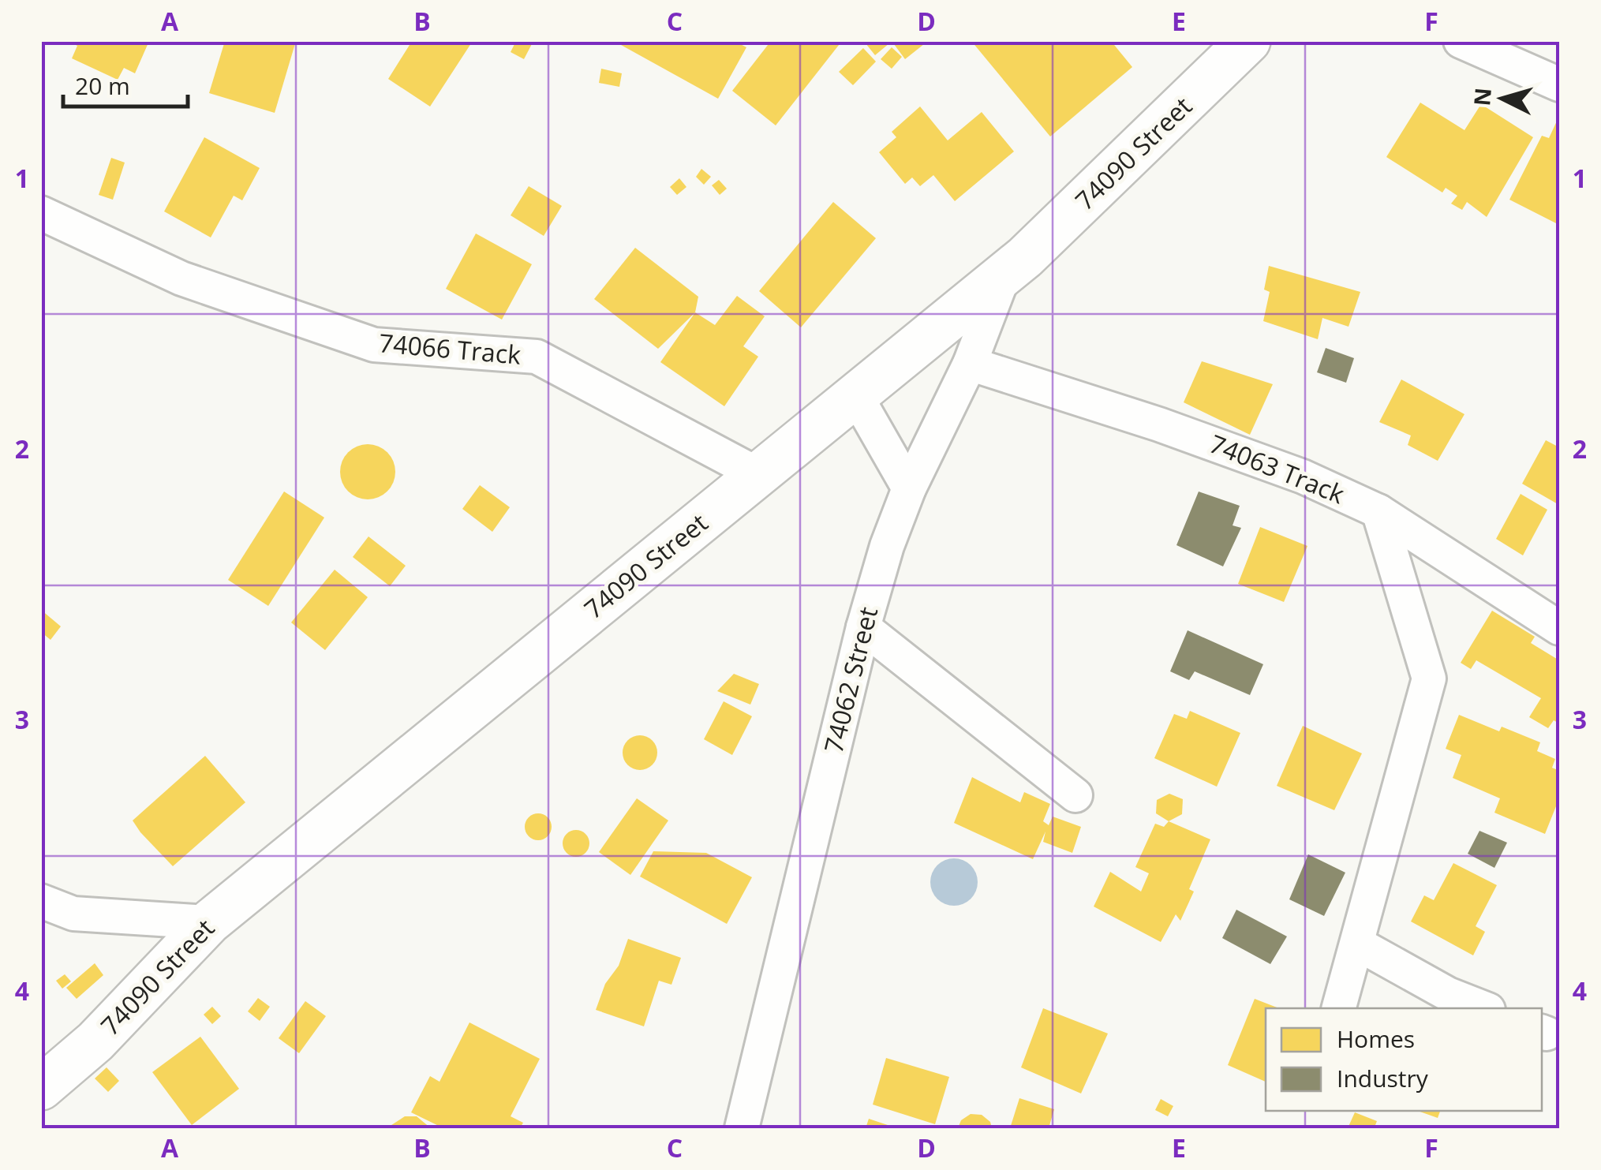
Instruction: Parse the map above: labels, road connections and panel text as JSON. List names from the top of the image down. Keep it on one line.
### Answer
{"streets":{"street":["74090 Street","74066 Track","74063 Track","74062 Street"]},"crossings":[["74090 Street","74066 Track"],["74090 Street","74062 Street"],["74063 Track","74062 Street"]],"legend":["Homes","Industry"],"scale_bar":"20 m","north":"left","grid":{"columns":["A","B","C","D","E","F"],"rows":["1","2","3","4"]}}
